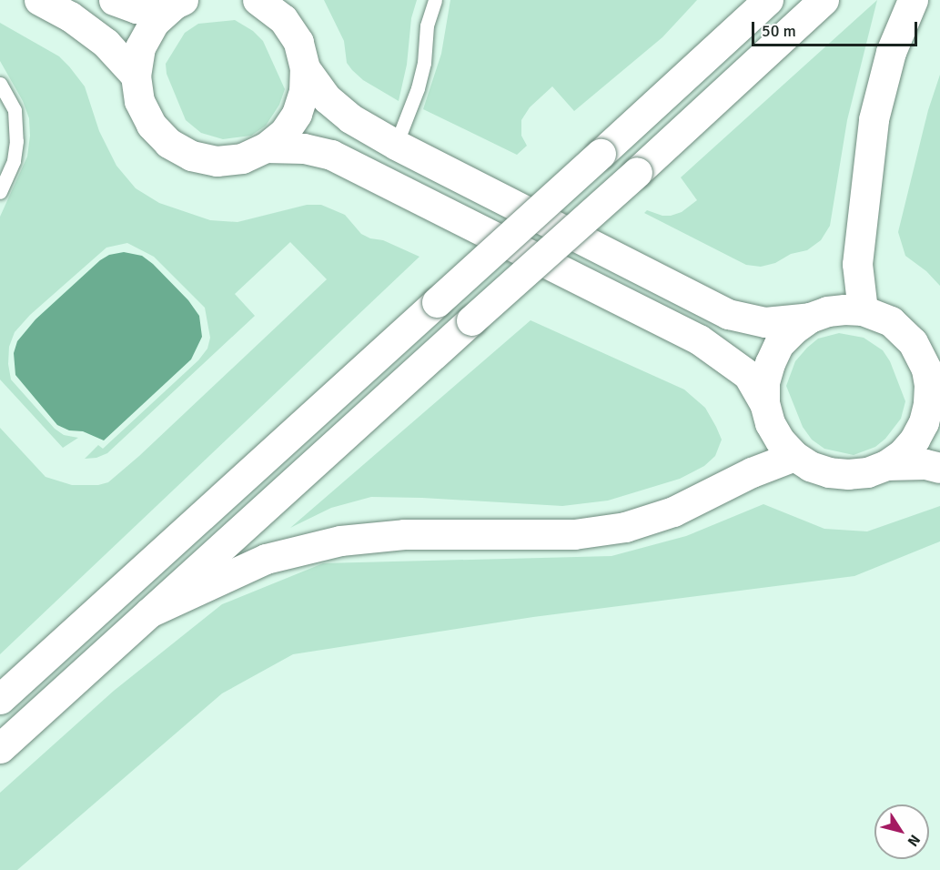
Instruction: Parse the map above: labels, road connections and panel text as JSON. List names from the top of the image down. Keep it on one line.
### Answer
{"scale_bar":"50 m","north":"bottom right"}
